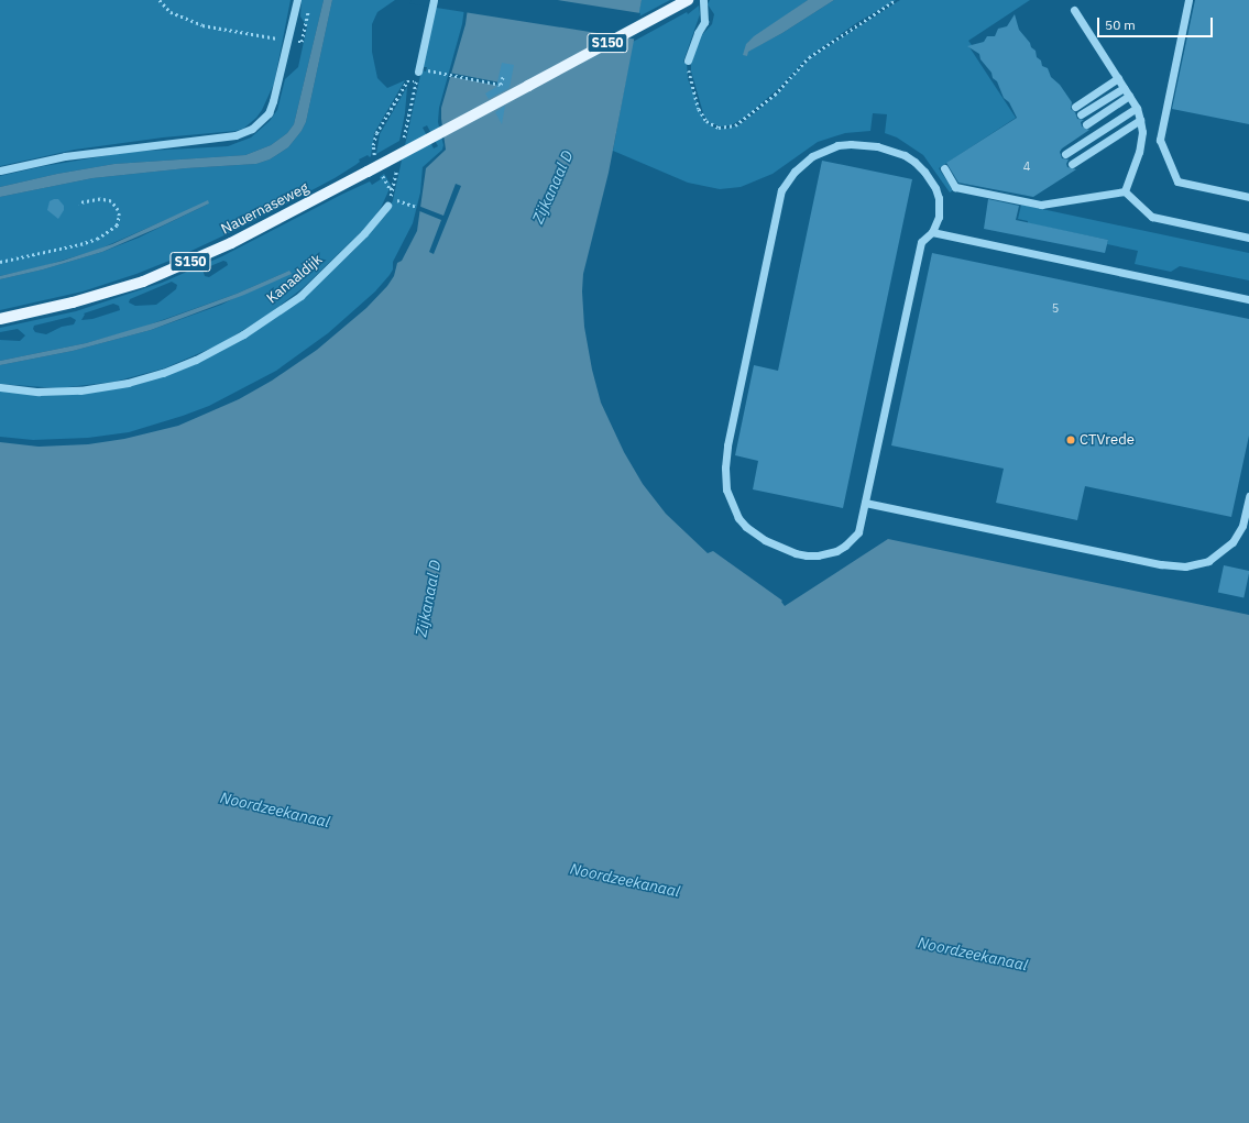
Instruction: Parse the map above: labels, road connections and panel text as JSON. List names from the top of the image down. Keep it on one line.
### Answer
{"streets":{"main road":["S150","Nauernaseweg"],"street":["Kanaaldijk"]},"water":["Zijkanaal D","Noordzeekanaal"],"places":["CTVrede"],"house_numbers":["4","5"],"scale_bar":"50 m"}
